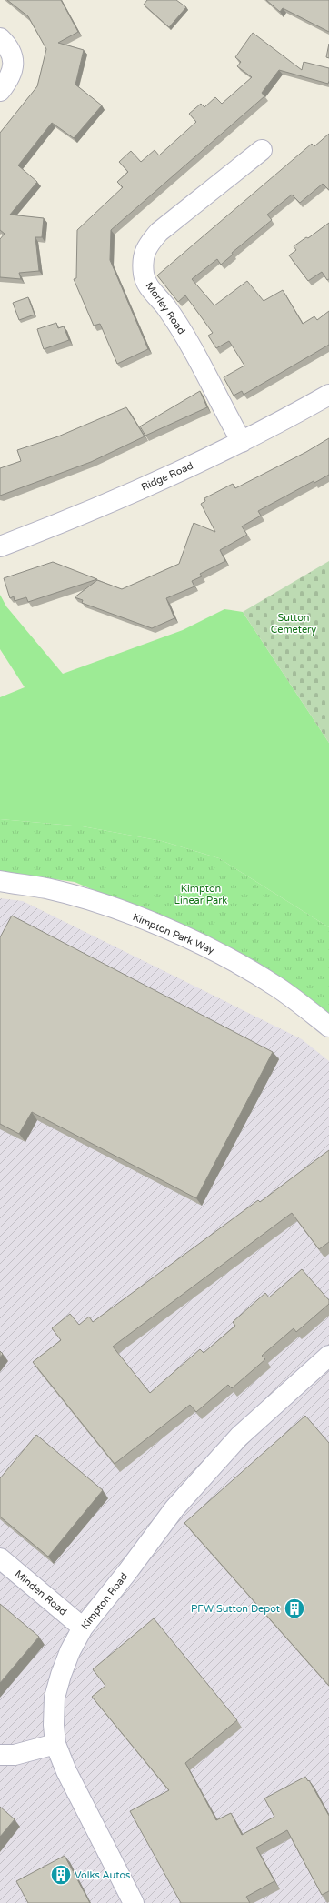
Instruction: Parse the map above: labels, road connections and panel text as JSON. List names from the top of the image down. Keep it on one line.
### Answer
{"streets":{"street":["Morley Road","Ridge Road","Kimpton Park Way","Minden Road","Kimpton Road"]},"crossings":[["Morley Road","Ridge Road"],["Minden Road","Kimpton Road"]],"parks":["Sutton Cemetery","Kimpton Linear Park"],"places":{"building":["PFW Sutton Depot","Volks Autos"]}}
